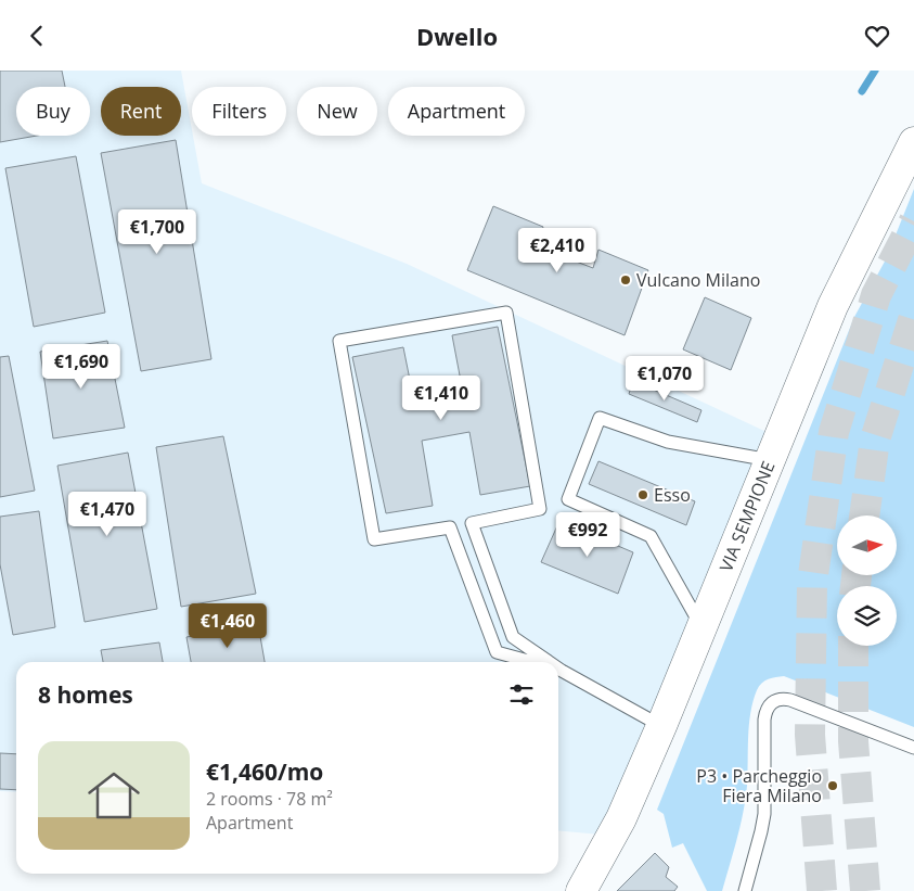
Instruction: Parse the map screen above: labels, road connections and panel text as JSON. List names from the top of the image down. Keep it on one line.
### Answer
{"streets":{"main road":["VIA SEMPIONE"]},"places":["Vulcano Milano","Esso","P3 • Parcheggio Fiera Milano"],"north":"right","page":{"header":"Dwello","chip":["Buy","Rent","Filters","New","Apartment"],"price":["€1,700","€2,410","€1,690","€1,070","€1,410","€1,470","€992","€1,460"],"heading":"8 homes","list":[{"name":"€1,460/mo","note":"2 rooms · 78 m² · Apartment"}]}}
